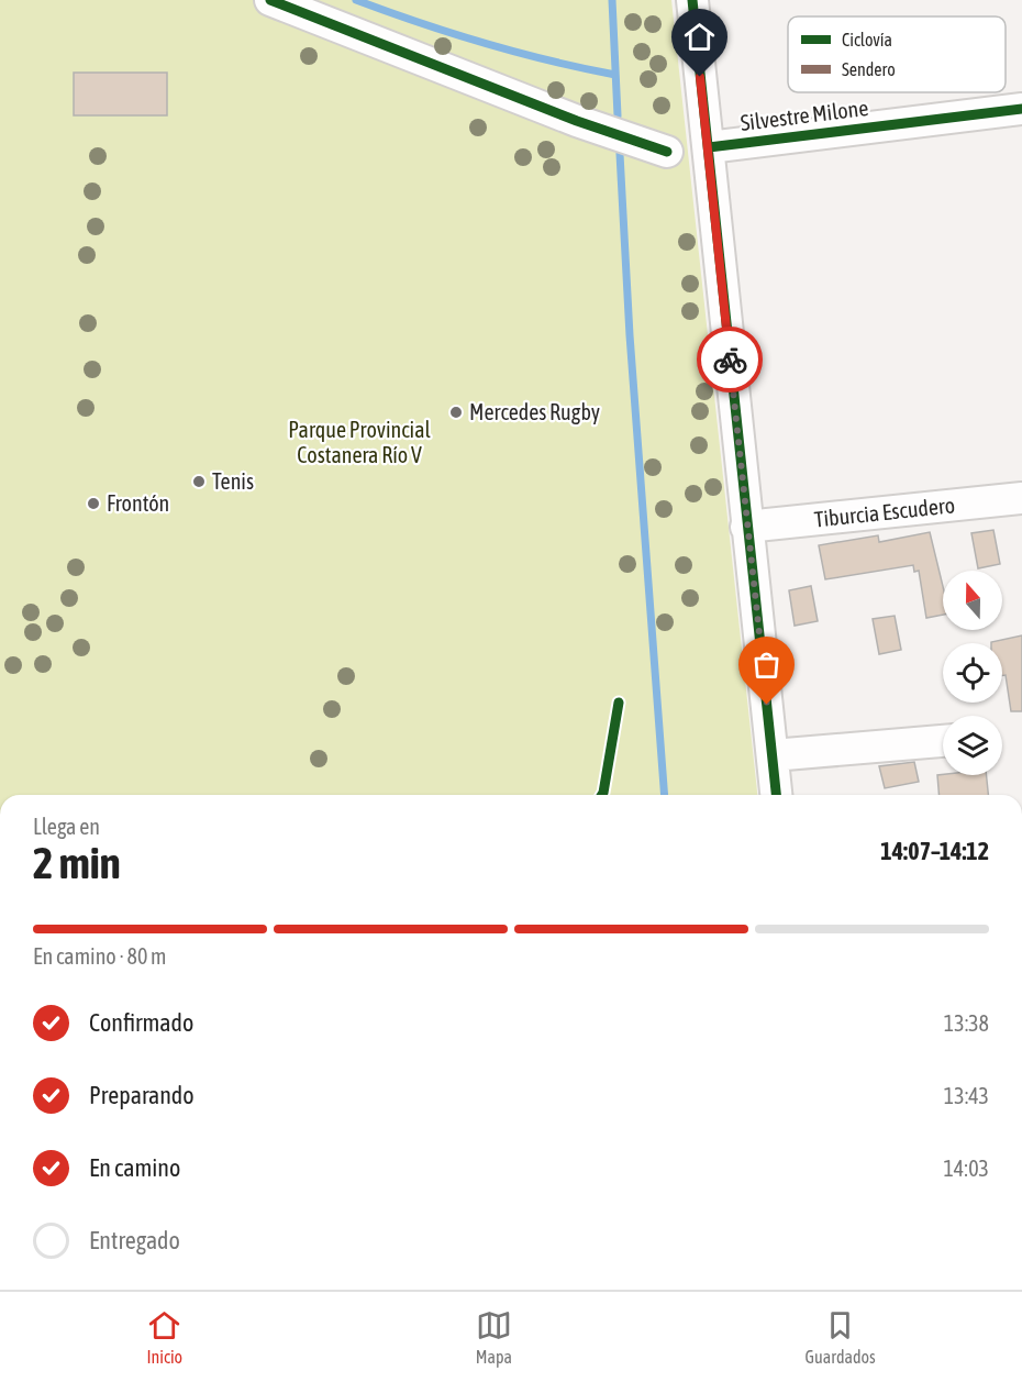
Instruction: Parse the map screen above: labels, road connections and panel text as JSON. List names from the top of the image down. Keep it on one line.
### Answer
{"streets":{"street":["Silvestre Milone","Tiburcia Escudero"]},"parks":["Parque Provincial Costanera Río V"],"places":["Mercedes Rugby","Tenis","Frontón"],"legend":["Ciclovía","Sendero"],"north":"top","page":{"heading":["2 min","Llega en","14:07–14:12"],"bar":"En camino · 80 m","list":[["Confirmado","13:38"],["Preparando","13:43"],["En camino","14:03"],"Entregado"],"tabs":["Inicio","Mapa","Guardados"]}}
